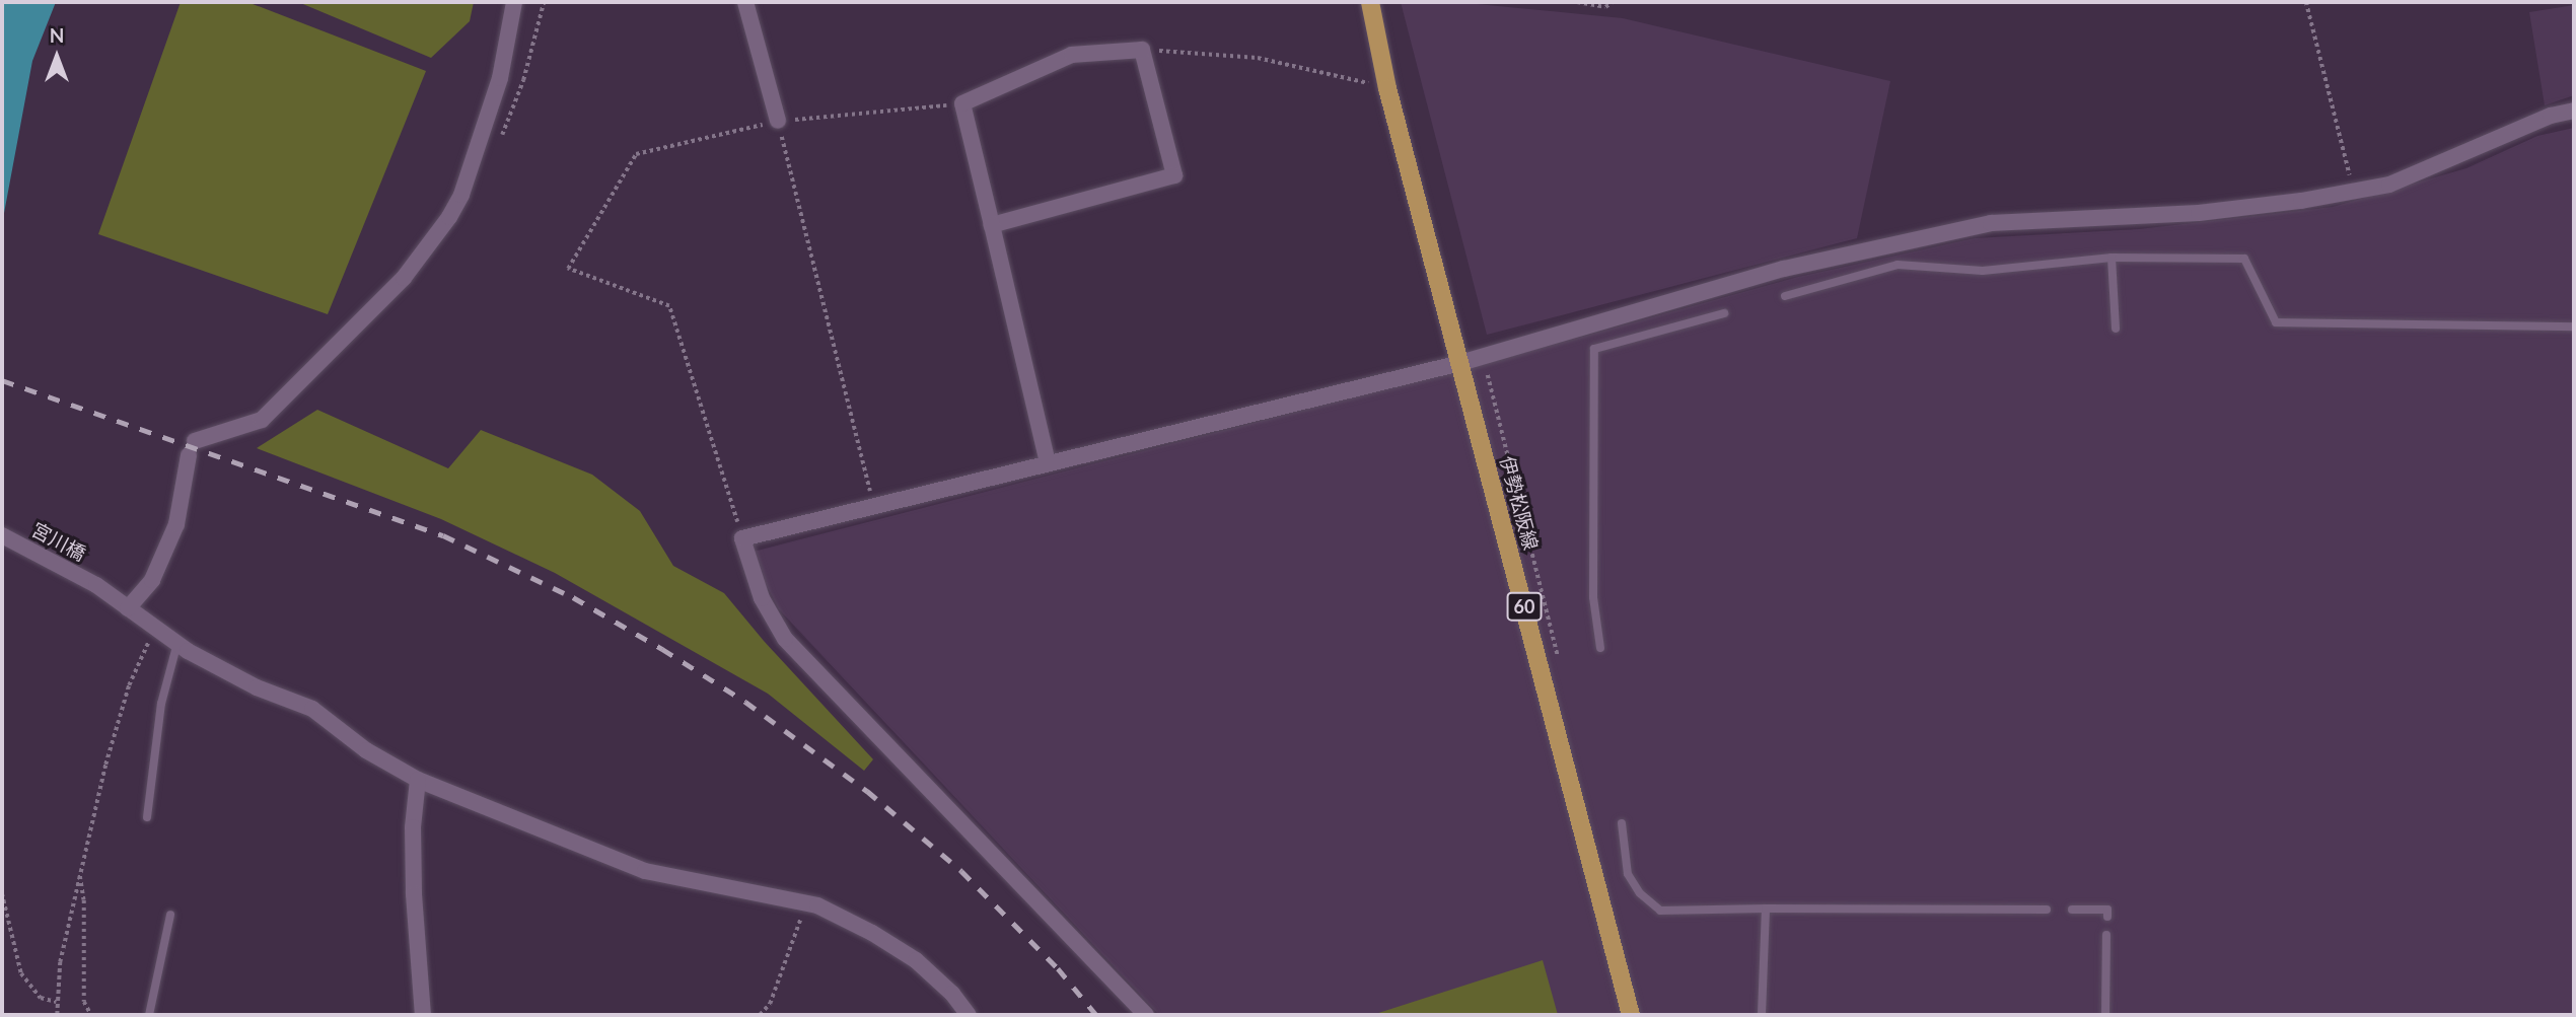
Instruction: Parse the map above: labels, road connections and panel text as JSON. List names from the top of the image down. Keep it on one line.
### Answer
{"streets":{"main road":["伊勢松阪線","60"],"street":["宮川橋"]},"north":"top"}
